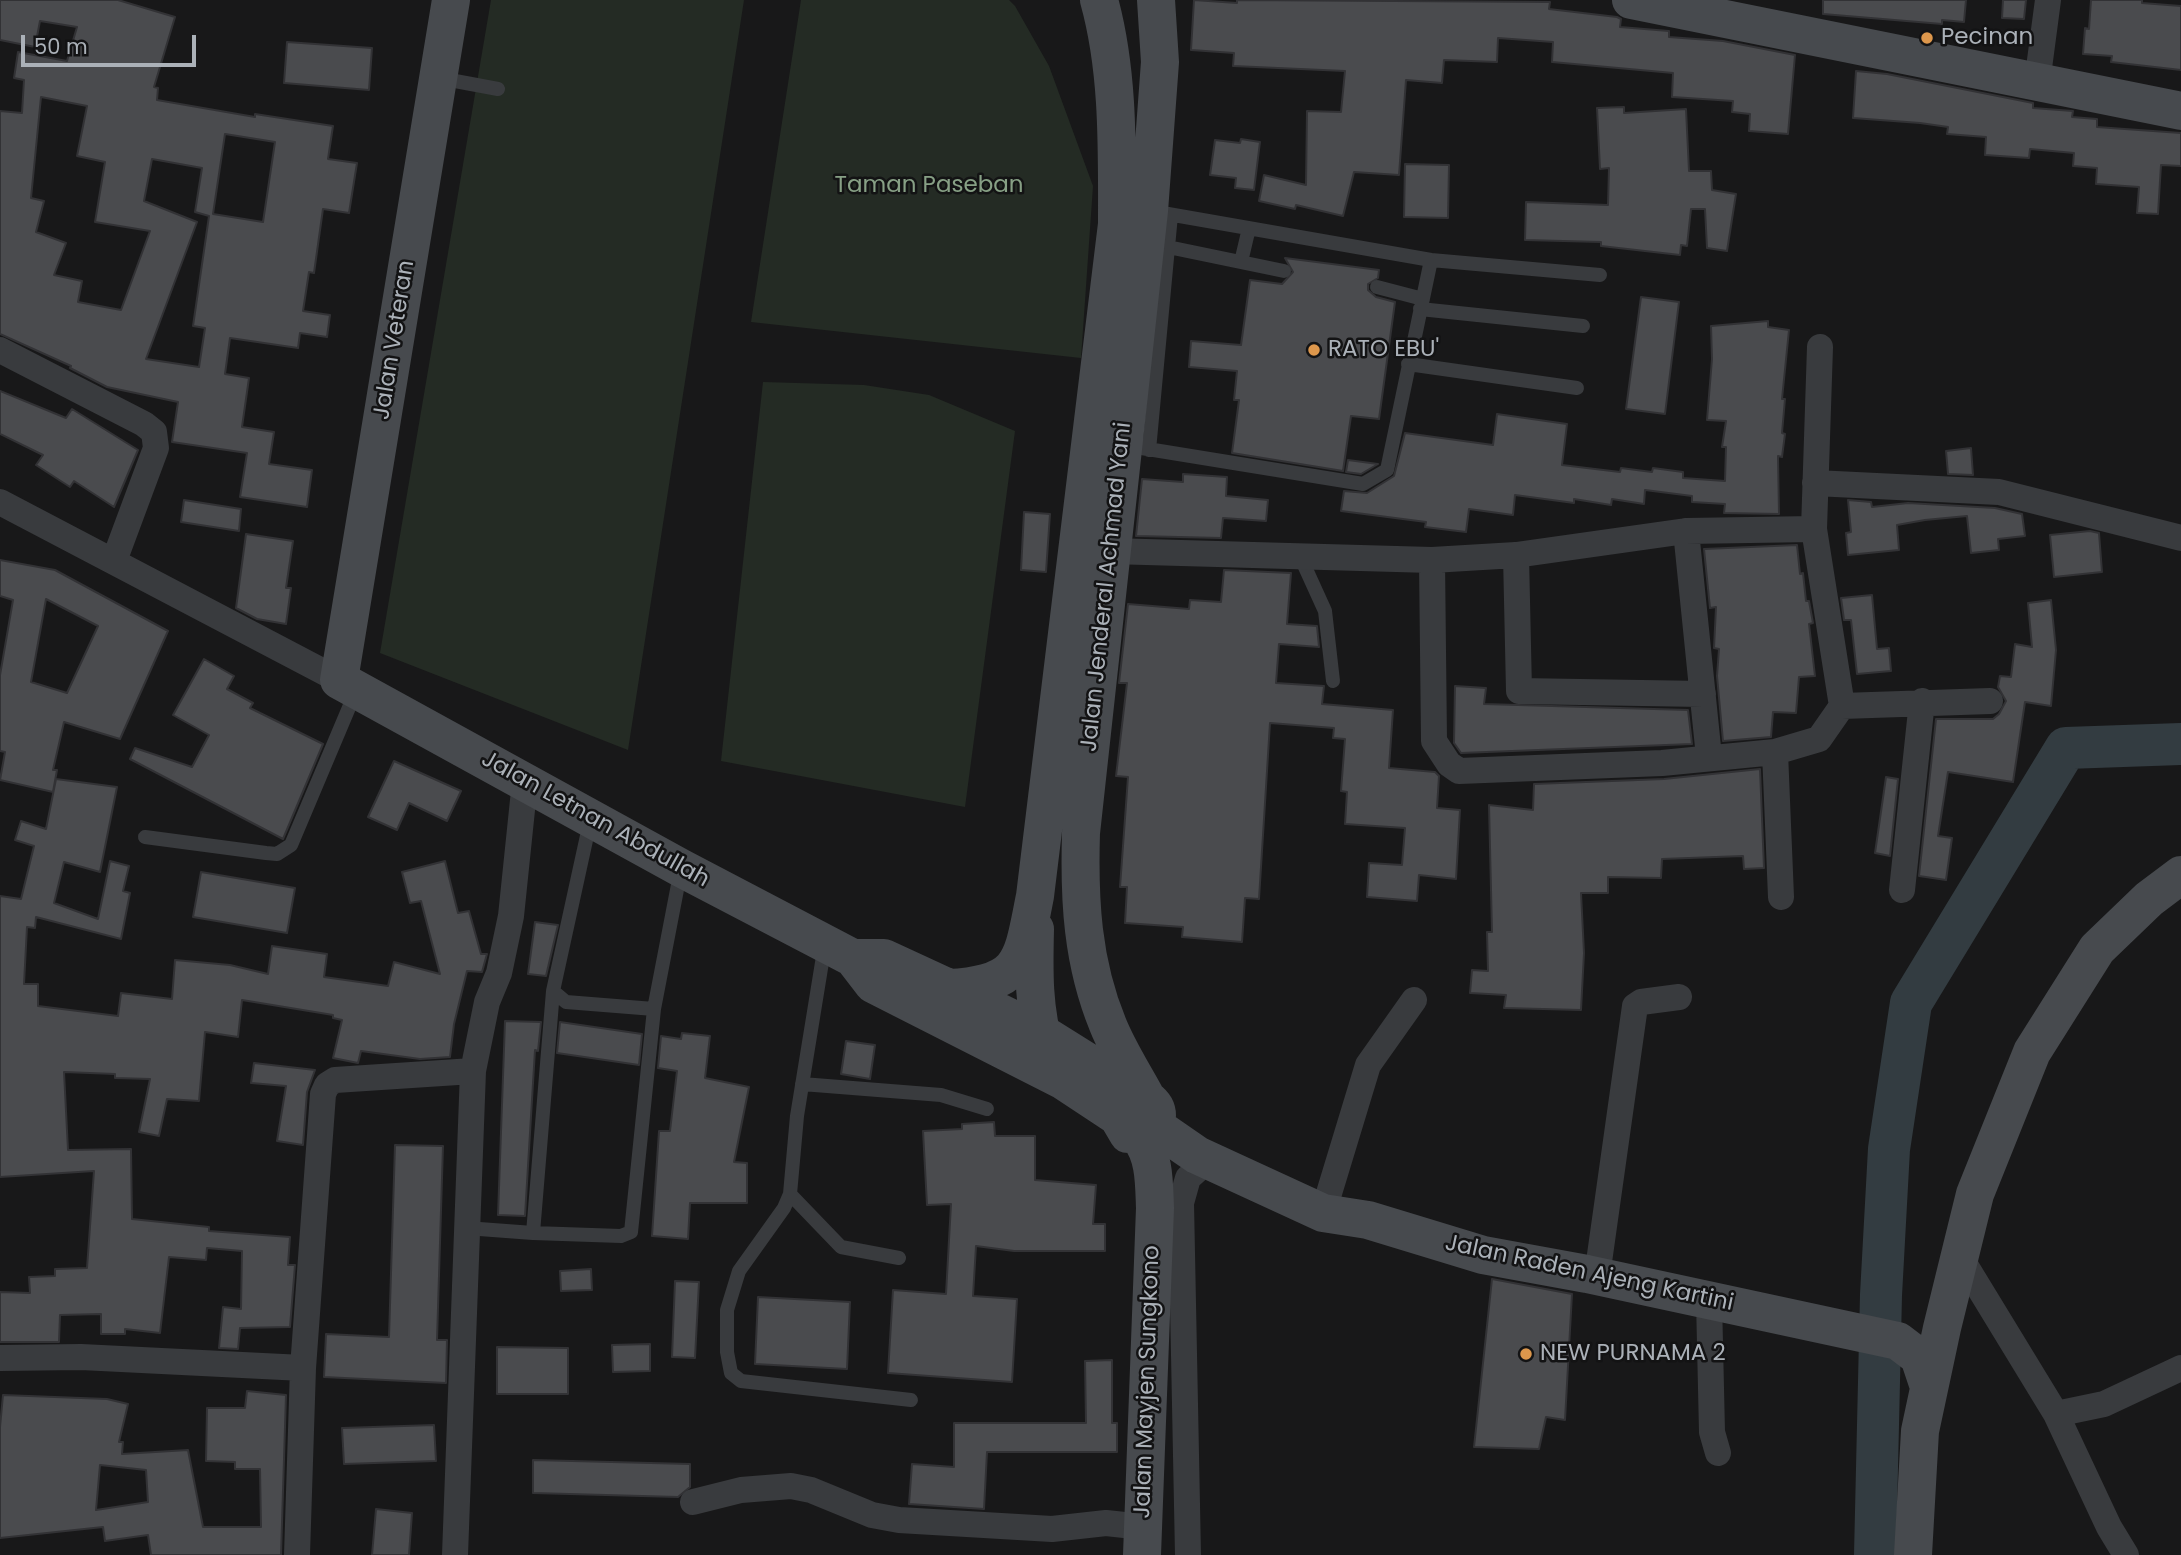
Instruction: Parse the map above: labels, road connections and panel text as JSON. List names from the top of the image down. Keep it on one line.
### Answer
{"streets":{"street":["Jalan Veteran","Jalan Jenderal Achmad Yani","Jalan Letnan Abdullah","Jalan Raden Ajeng Kartini","Jalan Mayjen Sungkono"]},"crossings":[["Jalan Veteran","Jalan Letnan Abdullah"],["Jalan Jenderal Achmad Yani","Jalan Letnan Abdullah"],["Jalan Jenderal Achmad Yani","Jalan Raden Ajeng Kartini"],["Jalan Jenderal Achmad Yani","Jalan Mayjen Sungkono"],["Jalan Letnan Abdullah","Jalan Raden Ajeng Kartini"]],"parks":["Taman Paseban"],"places":["Pecinan","RATO EBU'","NEW PURNAMA 2"],"scale_bar":"50 m"}
